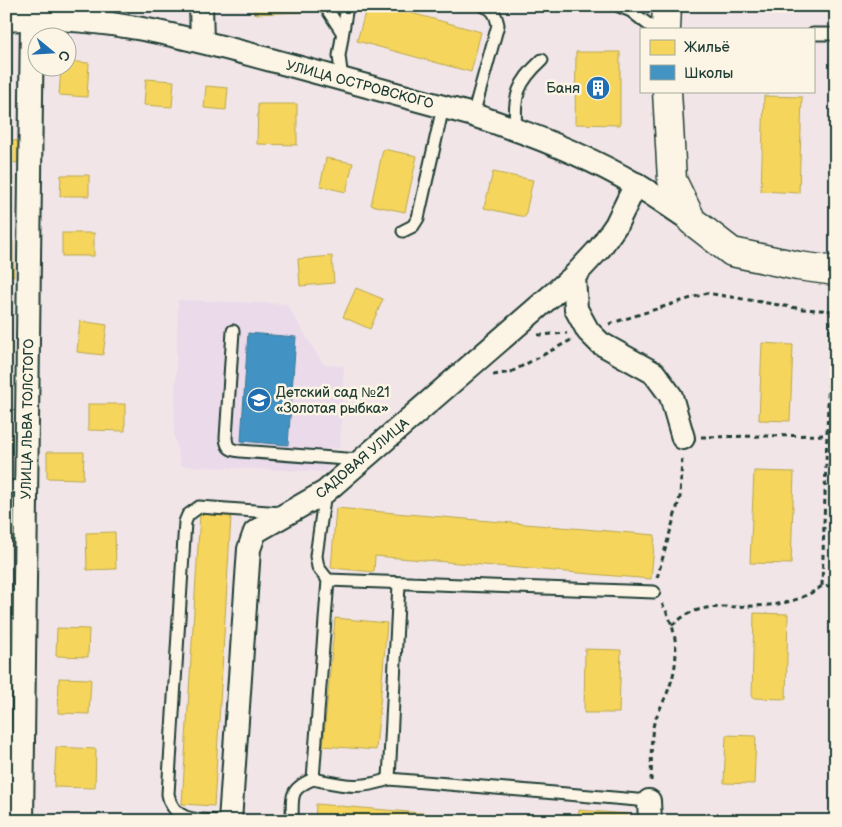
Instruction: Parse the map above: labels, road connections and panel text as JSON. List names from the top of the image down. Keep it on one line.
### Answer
{"streets":{"street":["УЛИЦА ОСТРОВСКОГО","УЛИЦА ЛЬВА ТОЛСТОГО","САДОВАЯ УЛИЦА"]},"crossings":[["УЛИЦА ОСТРОВСКОГО","УЛИЦА ЛЬВА ТОЛСТОГО"],["УЛИЦА ОСТРОВСКОГО","САДОВАЯ УЛИЦА"]],"places":{"building":["Баня"],"school or university":["Детский сад №21 «Золотая рыбка»"]},"legend":["Жильё","Школы"],"north":"right"}
